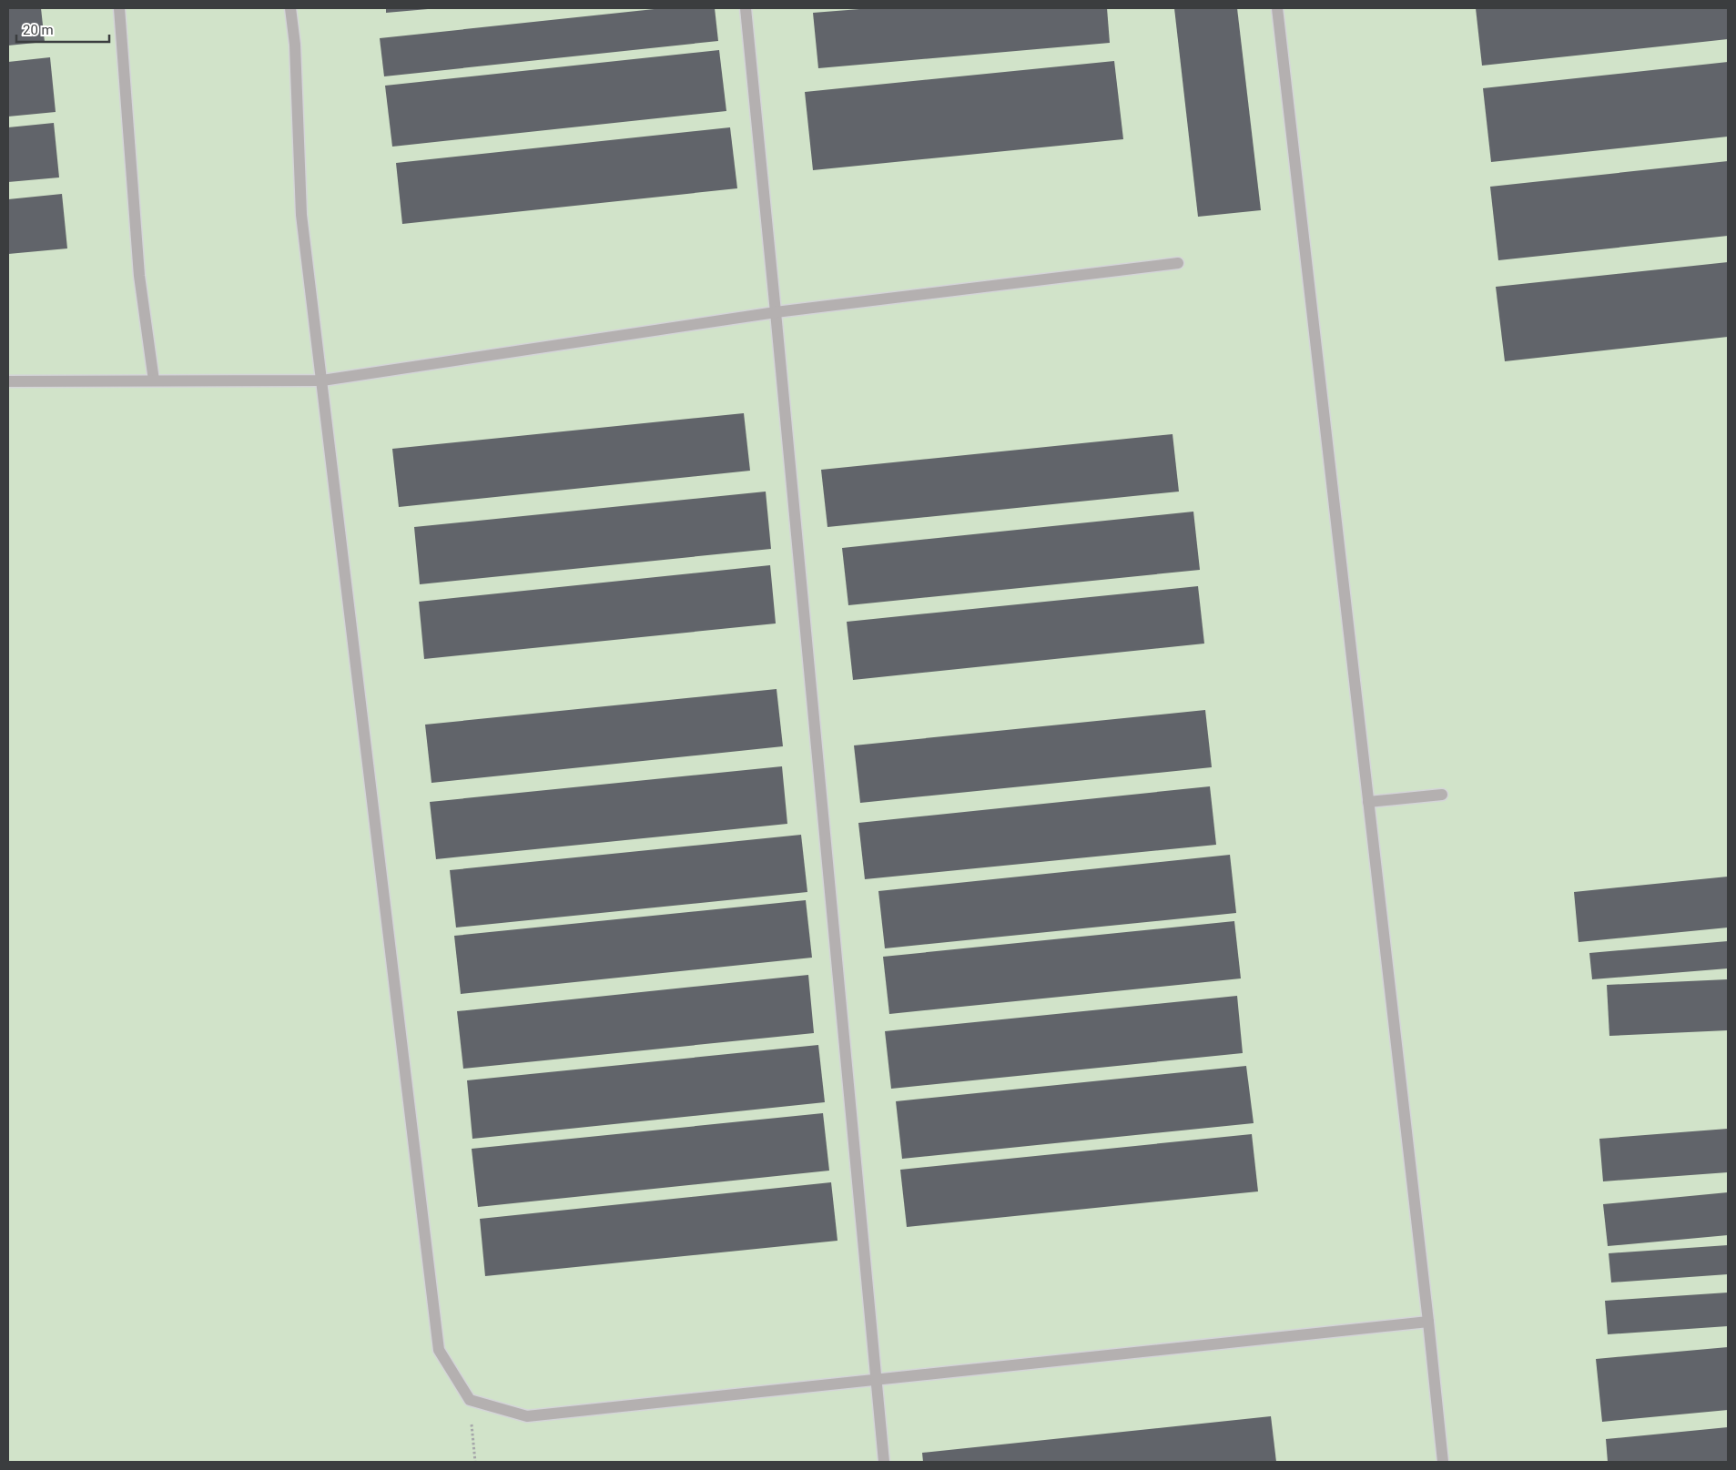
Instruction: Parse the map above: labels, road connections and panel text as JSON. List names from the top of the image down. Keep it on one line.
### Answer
{"scale_bar":"20 m"}
